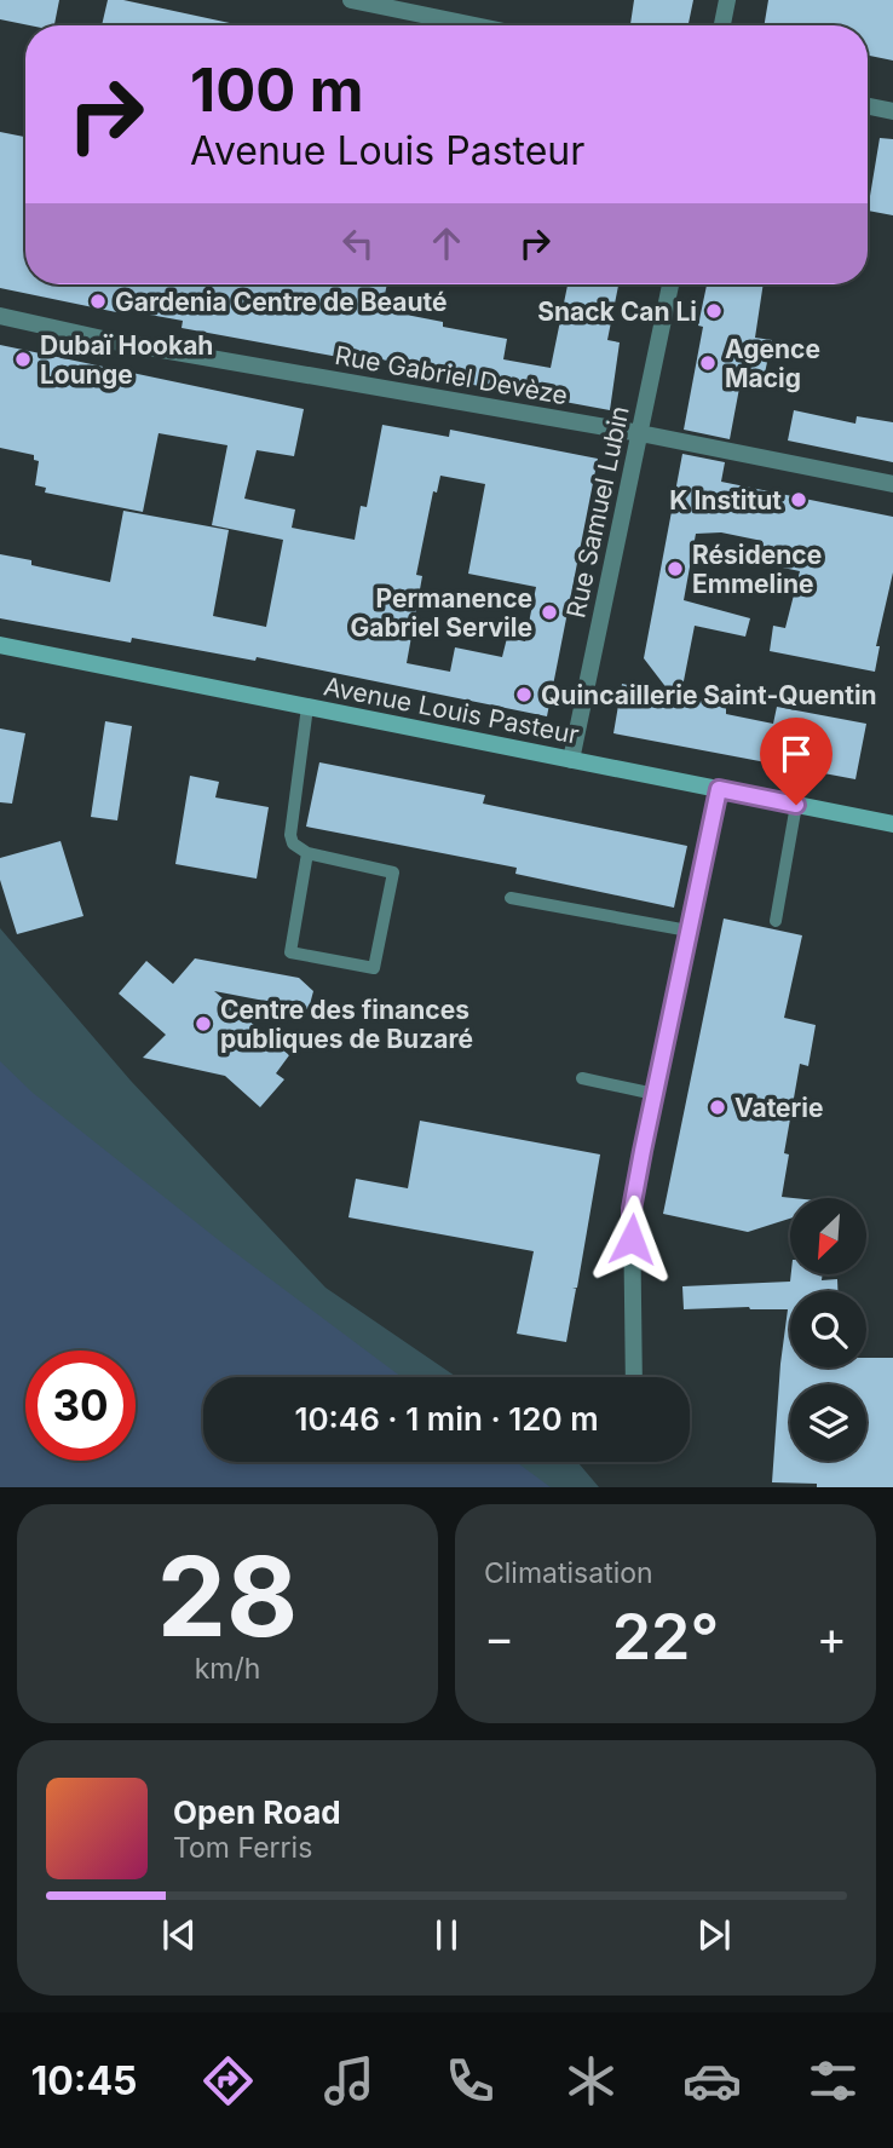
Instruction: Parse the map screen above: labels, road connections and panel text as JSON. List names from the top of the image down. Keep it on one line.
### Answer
{"streets":{"street":["Rue Gabriel Devèze","Rue Samuel Lubin","Avenue Louis Pasteur"]},"crossings":[["Rue Gabriel Devèze","Rue Samuel Lubin"],["Rue Samuel Lubin","Avenue Louis Pasteur"]],"places":["Gardenia Centre de Beauté","Snack Can Li","Dubaï Hookah Lounge","Agence Macig","K Institut","Résidence Emmeline","Permanence Gabriel Servile","Quincaillerie Saint-Quentin","Centre des finances publiques de Buzaré","Vaterie"],"north":"bottom left","page":{"turn":["100 m","Avenue Louis Pasteur"],"limit":"30","trip":"10:46 · 1 min · 120 m","tile":[["28","km/h"],"Climatisation"],"heat":["−","22°","+"],"song":["Open Road","Tom Ferris"],"tabs":"10:45"}}
